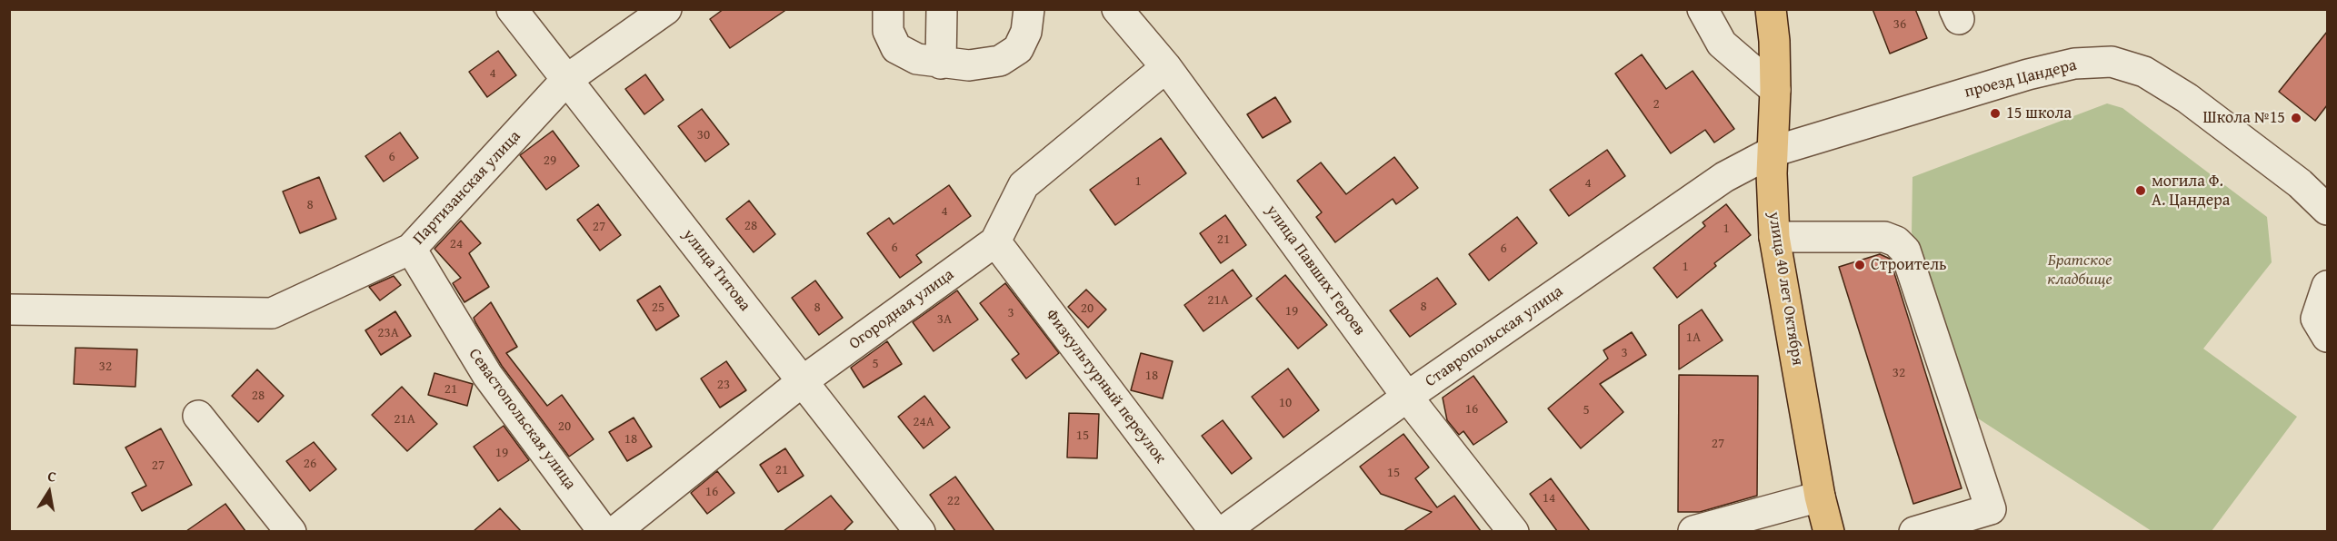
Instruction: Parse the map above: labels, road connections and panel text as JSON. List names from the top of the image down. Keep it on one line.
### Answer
{"streets":{"main road":["улица 40 лет Октября"],"street":["проезд Цандера","Партизанская улица","улица Титова","улица Павших Героев","Огородная улица","Ставропольская улица","Физкультурный переулок","Севастопольская улица"]},"crossings":[["проезд Цандера","улица 40 лет Октября"],["проезд Цандера","Ставропольская улица"],["Партизанская улица","улица Титова"],["Партизанская улица","Севастопольская улица"],["улица Титова","Огородная улица"],["улица Павших Героев","Огородная улица"],["улица Павших Героев","Ставропольская улица"],["улица 40 лет Октября","Ставропольская улица"],["Огородная улица","Физкультурный переулок"]],"parks":["Братское кладбище"],"places":["15 школа","Школа №15","могила Ф. А. Цандера","Строитель"],"house_numbers":["36","4","2","30","6","29","1","4","8","4","28","27","1","21","24","6","6","1","21А","8","25","8","20","19","3","3А","23А","1А","3","5","32","32","18","23","21","28","10","16","5","21А","24А","20","15","18","27","19","26","27","21","15","16","14","22"],"north":"top"}
